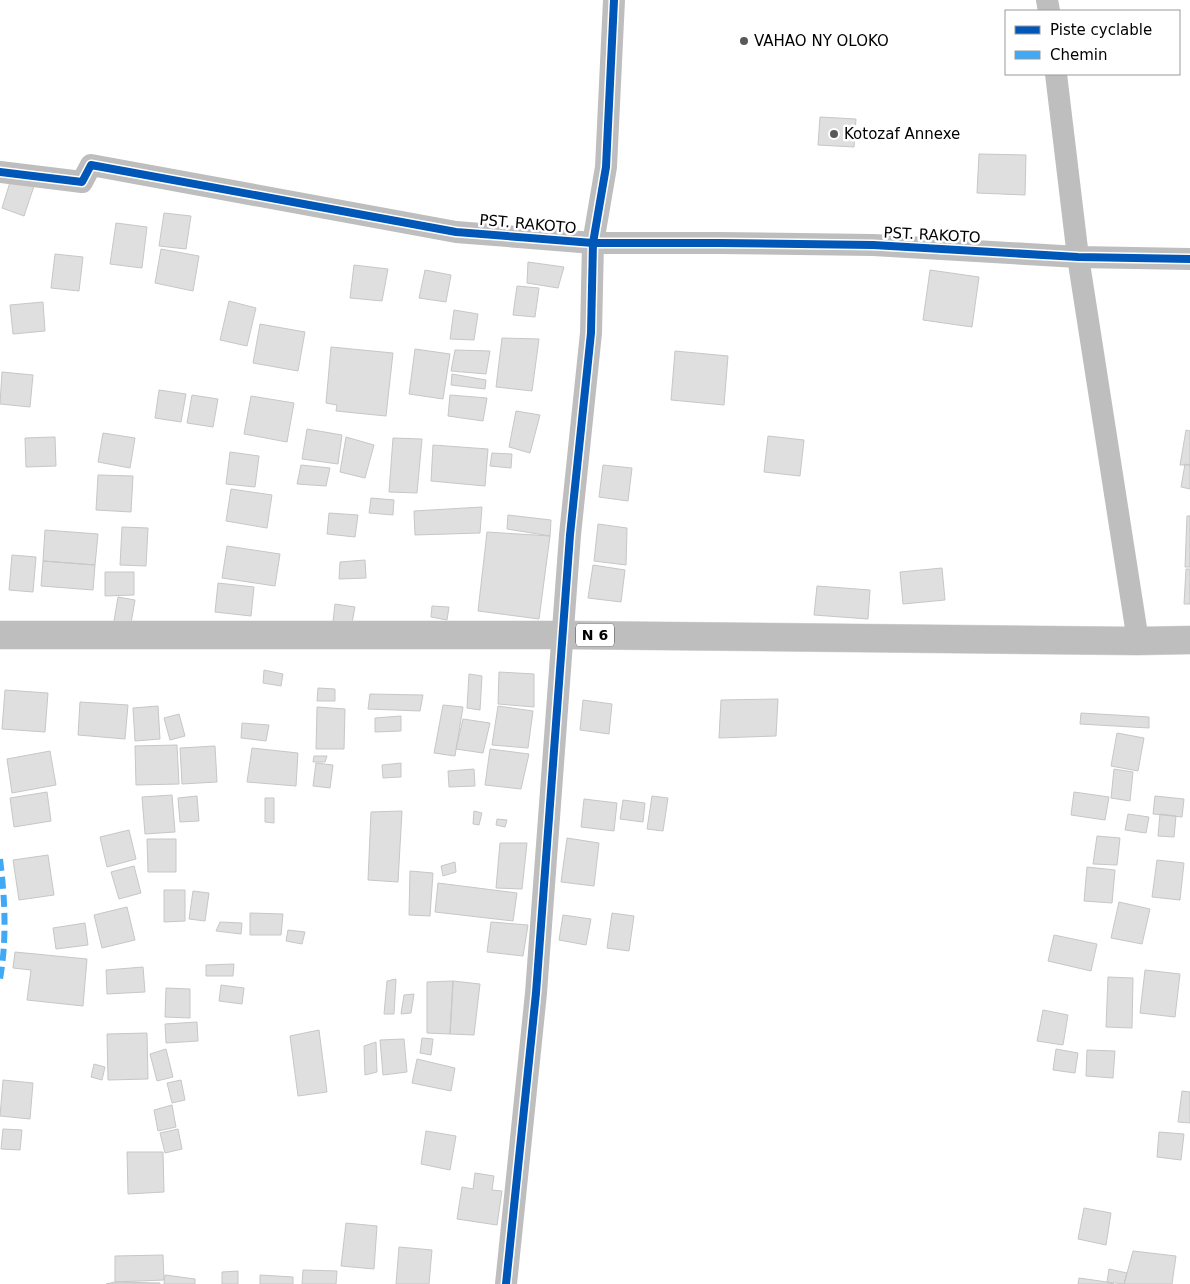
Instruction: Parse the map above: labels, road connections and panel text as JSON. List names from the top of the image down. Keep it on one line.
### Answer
{"streets":{"main road":["N 6"],"street":["PST. RAKOTO"]},"places":["VAHAO NY OLOKO","Kotozaf Annexe"],"legend":["Piste cyclable","Chemin"]}
